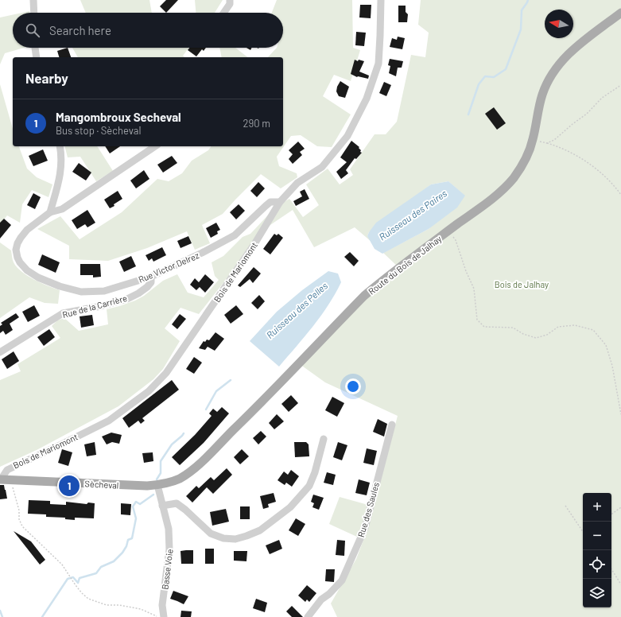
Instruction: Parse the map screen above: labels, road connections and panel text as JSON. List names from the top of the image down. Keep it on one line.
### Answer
{"streets":{"main road":["Route du Bois de Jalhay","Sècheval"],"street":["Rue Victor Delrez","Bois de Mariomont","Rue de la Carrière","Rue des Saules","Basse Voie"]},"crossings":[["Route du Bois de Jalhay","Sècheval"],["Route du Bois de Jalhay","Basse Voie"],["Rue Victor Delrez","Bois de Mariomont"],["Rue Victor Delrez","Rue de la Carrière"],["Bois de Mariomont","Sècheval"]],"water":["Ruisseau des Paires","Ruisseau des Pelles"],"parks":["Bois de Jalhay"],"north":"left","page":{"search":"Search here","heading":"Nearby","list":[{"mark":"1","name":"Mangombroux Secheval","note":"Bus stop · Sècheval","value":"290 m"}],"pins":"1","map_buttons":["+","−"]}}
